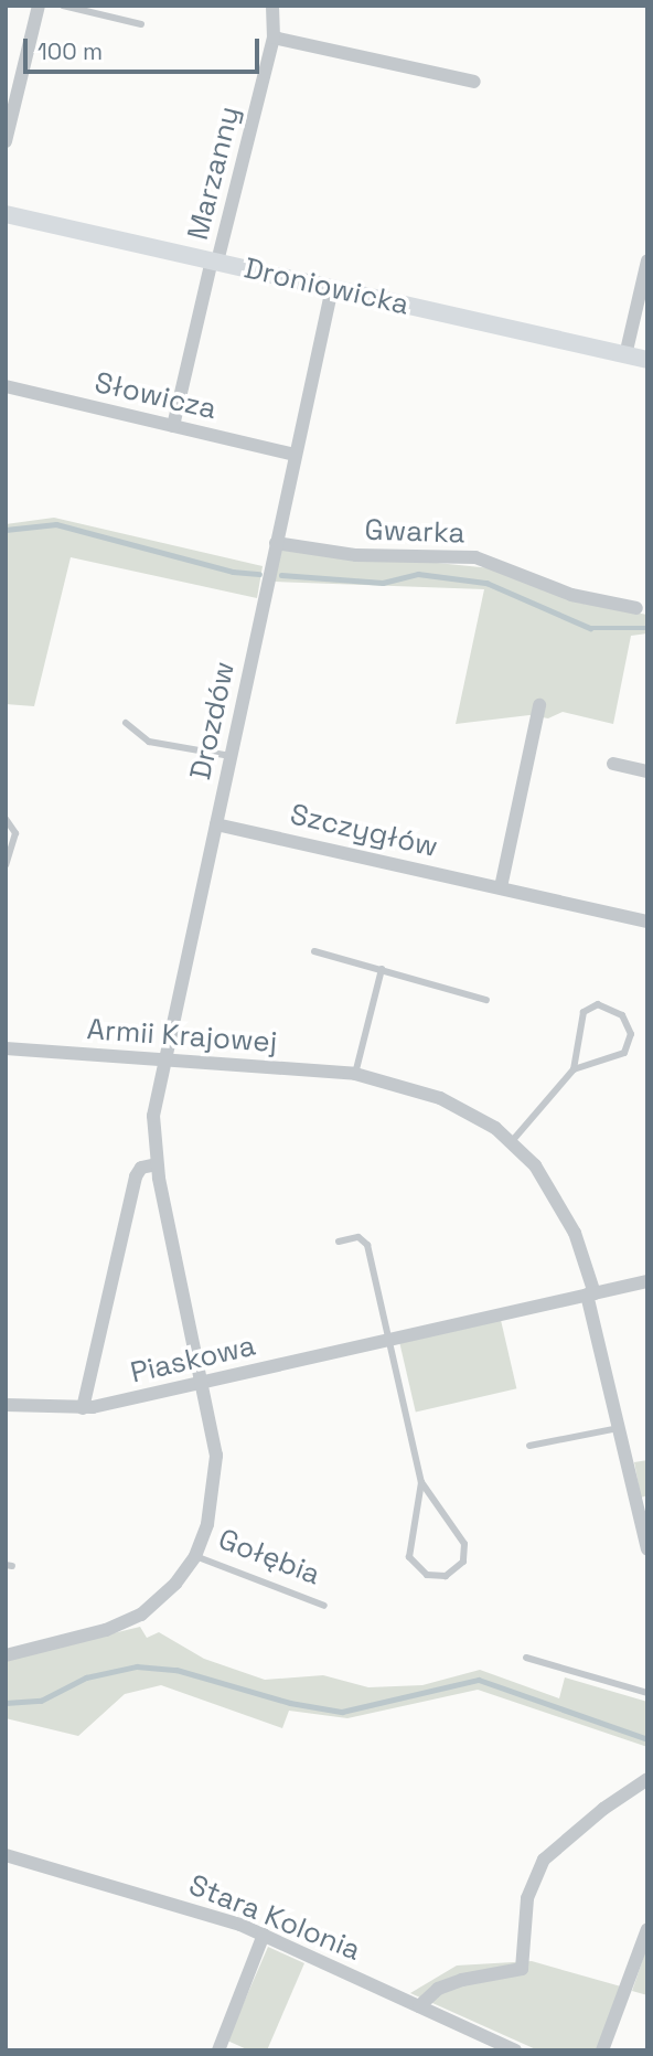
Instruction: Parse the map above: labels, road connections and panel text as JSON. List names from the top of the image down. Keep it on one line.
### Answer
{"streets":{"street":["Marzanny","Droniowicka","Słowicza","Gwarka","Drozdów","Szczygłów","Armii Krajowej","Piaskowa","Gołębia","Stara Kolonia"]},"crossings":[["Marzanny","Droniowicka"],["Marzanny","Słowicza"],["Droniowicka","Drozdów"],["Słowicza","Drozdów"],["Gwarka","Drozdów"],["Drozdów","Szczygłów"],["Drozdów","Armii Krajowej"],["Drozdów","Piaskowa"],["Drozdów","Gołębia"],["Armii Krajowej","Piaskowa"],["Piaskowa","Gołębia"]],"scale_bar":"100 m"}
